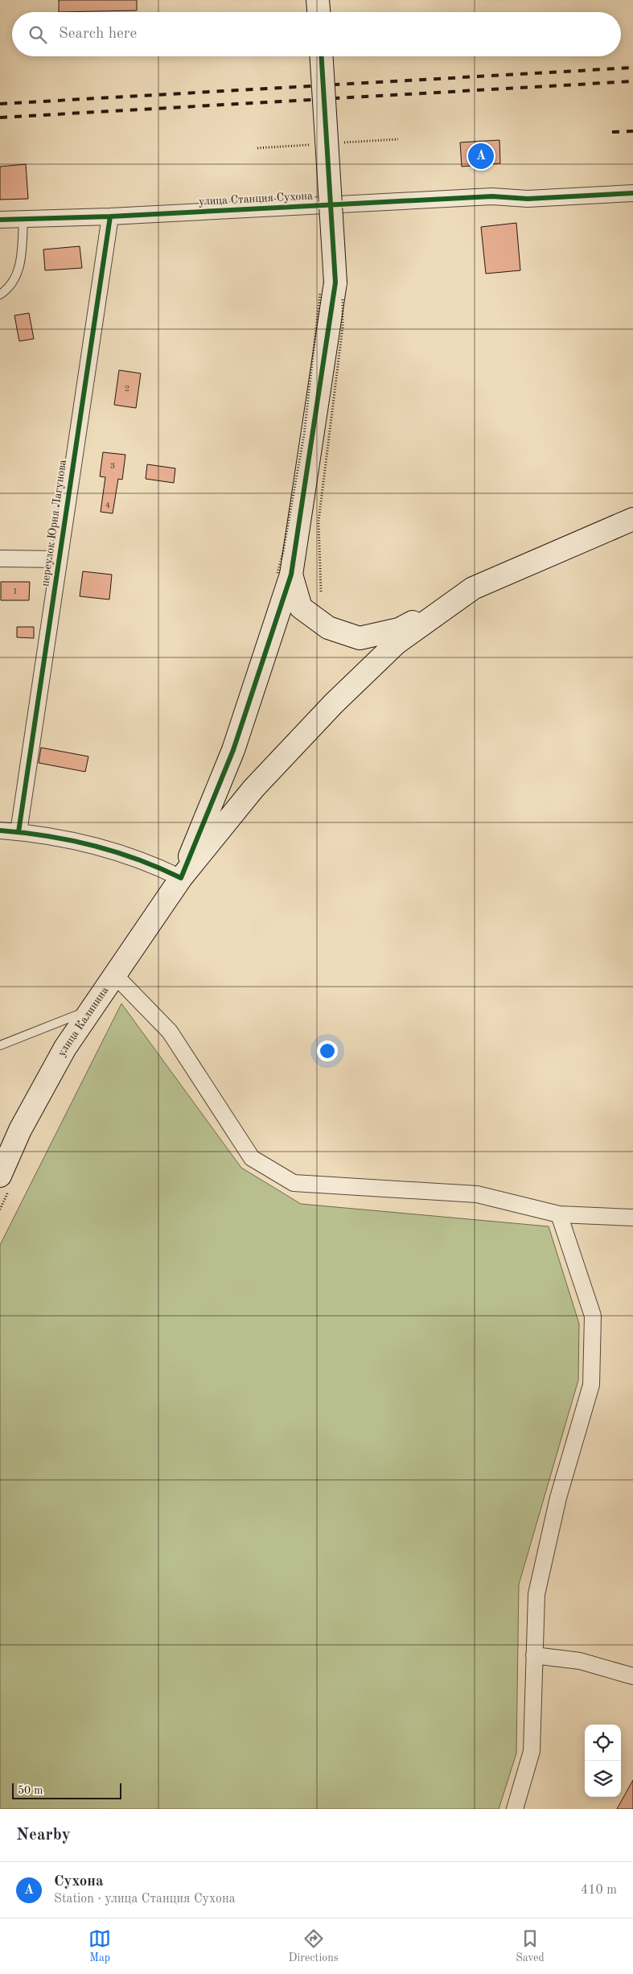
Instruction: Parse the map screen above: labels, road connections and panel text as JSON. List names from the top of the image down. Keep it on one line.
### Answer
{"streets":{"street":["улица Станция Сухона","переулок Юрия Лагунова","улица Калинина"]},"crossings":[["улица Станция Сухона","переулок Юрия Лагунова"]],"house_numbers":["2","3","4","1"],"scale_bar":"50 m","page":{"search":"Search here","pins":"A","scale":"50 m","heading":"Nearby","list":[{"mark":"A","name":"Сухона","note":"Station · улица Станция Сухона","value":"410 m"}],"nav":["Map","Directions","Saved"]}}
